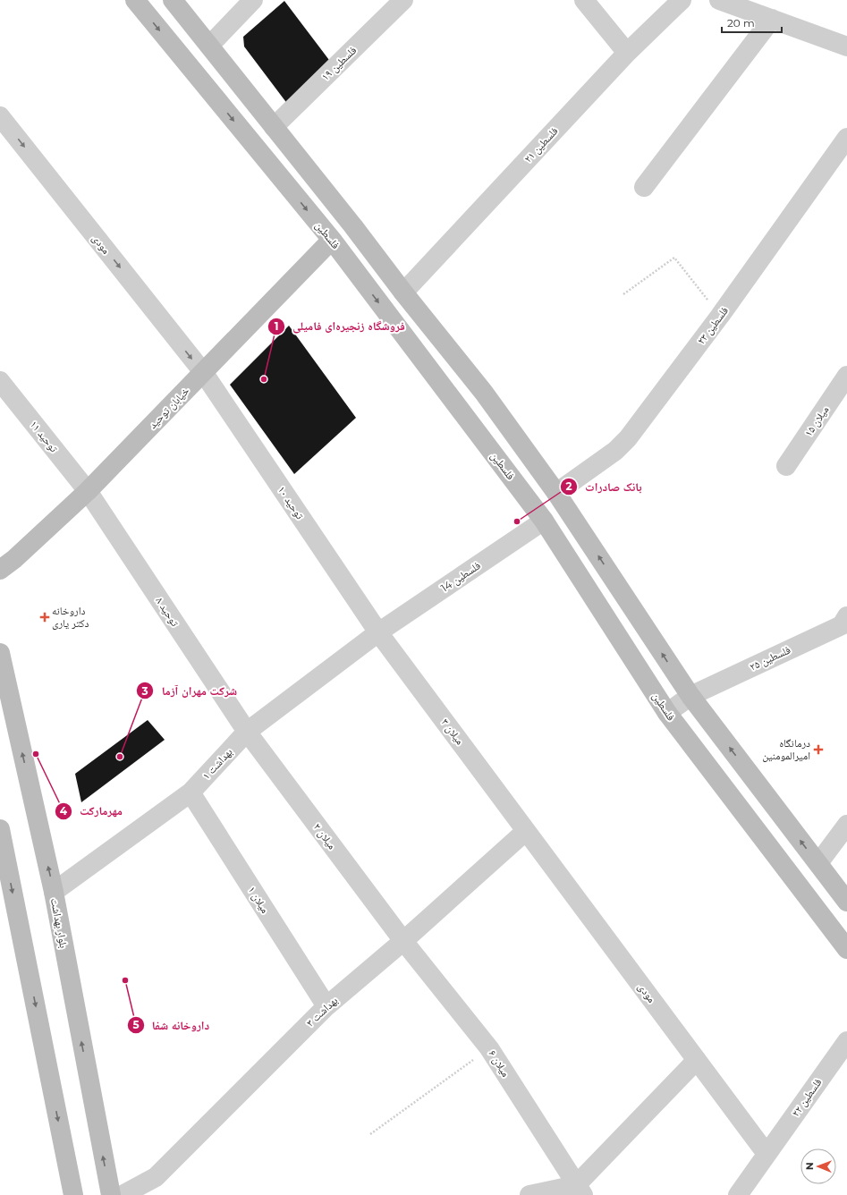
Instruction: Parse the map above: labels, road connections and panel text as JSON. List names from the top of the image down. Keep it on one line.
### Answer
{"streets":{"street":["فلسطین ۱۹","فلسطین ۲۱","فلسطین","مودی","فلسطین ۲۳","خیابان توحید","میلان ۱۵","توحید ۱۱","توحید ۱۰","فلسطین 14","توحید ۸","فلسطین ۲۵","میلان ۳","بهداشت ۱","میلان ۲","میلان ۱","بلوار بهداشت","بهداشت ۳","میلان ۶","فلسطین ۲۲"]},"crossings":[["فلسطین","خیابان توحید"],["فلسطین","فلسطین 14"],["فلسطین","فلسطین ۲۵"],["مودی","خیابان توحید"],["مودی","توحید ۱۰"],["مودی","میلان ۳"],["مودی","بهداشت ۳"],["مودی","فلسطین ۲۲"],["خیابان توحید","توحید ۱۱"],["خیابان توحید","توحید ۱۰"],["خیابان توحید","توحید ۸"],["توحید ۱۱","توحید ۸"],["توحید ۱۰","فلسطین 14"],["توحید ۱۰","میلان ۳"],["توحید ۱۰","بهداشت ۱"],["فلسطین 14","میلان ۳"],["فلسطین 14","بهداشت ۱"],["توحید ۸","بهداشت ۱"],["توحید ۸","میلان ۲"],["میلان ۳","بهداشت ۱"],["میلان ۳","بهداشت ۳"],["بهداشت ۱","میلان ۲"],["بهداشت ۱","میلان ۱"],["بهداشت ۱","بلوار بهداشت"],["میلان ۲","بهداشت ۳"],["میلان ۲","میلان ۶"],["میلان ۱","بهداشت ۳"],["بهداشت ۳","میلان ۶"]],"one_way":["مودی"],"places":{"other":["فروشگاه زنجیره‌ای فامیلی","بانک صادرات","مهرمارکت","شرکت مهران آزما","داروخانه شفا"],"health":["داروخانه دکتر یاری","درمانگاه امیرالمومنین"]},"scale_bar":"20 m","north":"left"}
